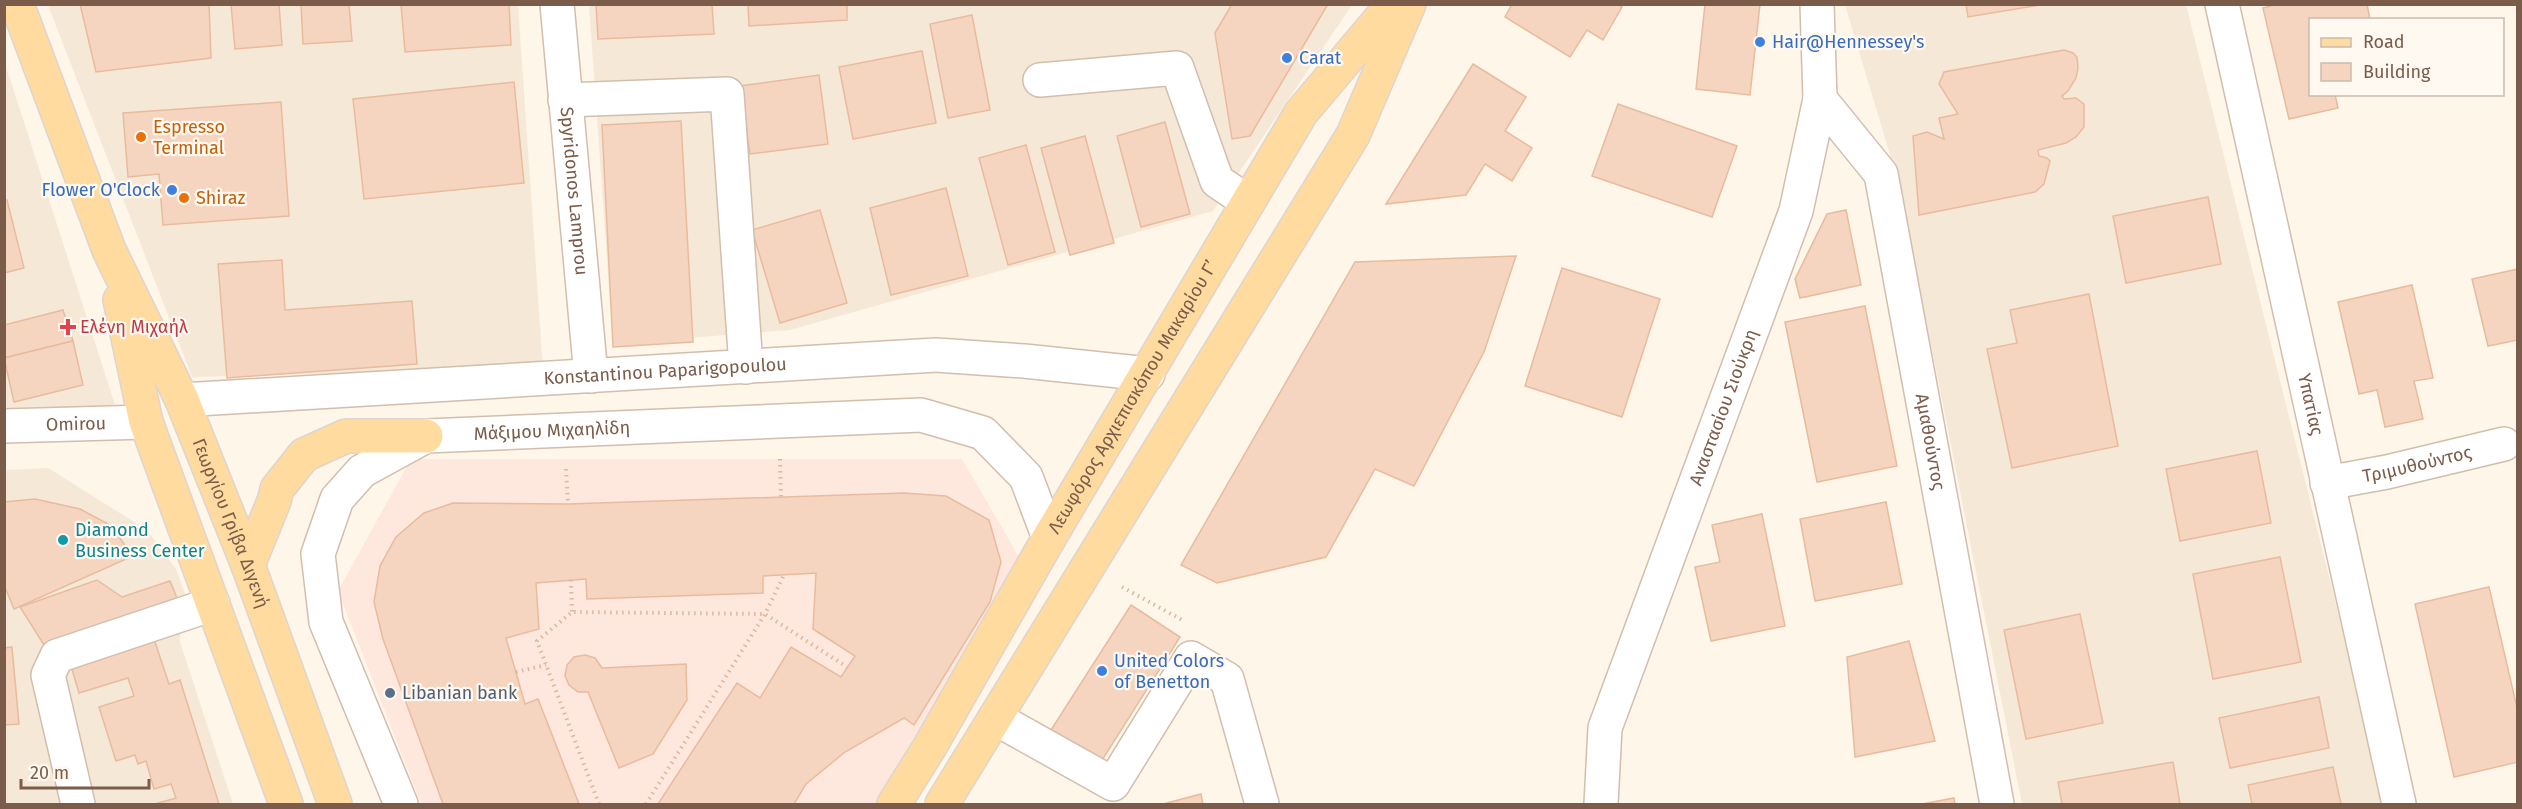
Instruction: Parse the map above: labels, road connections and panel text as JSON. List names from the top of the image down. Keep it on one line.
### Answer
{"streets":{"main road":["Λεωφόρος Αρχιεπισκόπου Μακαρίου Γ’","Γεωργίου Γρίβα Διγενή"],"street":["Spyridonos Lamprou","Konstantinou Paparigopoulou","Υπατίας","Αναστασίου Σιούκρη","Omirou","Μάξιμου Μιχαηλίδη","Αμαθούντος","Τριμυθούντος"]},"crossings":[["Spyridonos Lamprou","Konstantinou Paparigopoulou"],["Konstantinou Paparigopoulou","Λεωφόρος Αρχιεπισκόπου Μακαρίου Γ’"],["Konstantinou Paparigopoulou","Γεωργίου Γρίβα Διγενή"],["Λεωφόρος Αρχιεπισκόπου Μακαρίου Γ’","Μάξιμου Μιχαηλίδη"],["Υπατίας","Τριμυθούντος"],["Αναστασίου Σιούκρη","Αμαθούντος"],["Omirou","Γεωργίου Γρίβα Διγενή"]],"places":{"other":["Hair@Hennessey's","Carat","Espresso Terminal","Flower O'Clock","Shiraz","Diamond Business Center","United Colors of Benetton","Libanian bank"],"health":["Ελένη Μιχαήλ"]},"legend":["Road","Building"],"scale_bar":"20 m"}
